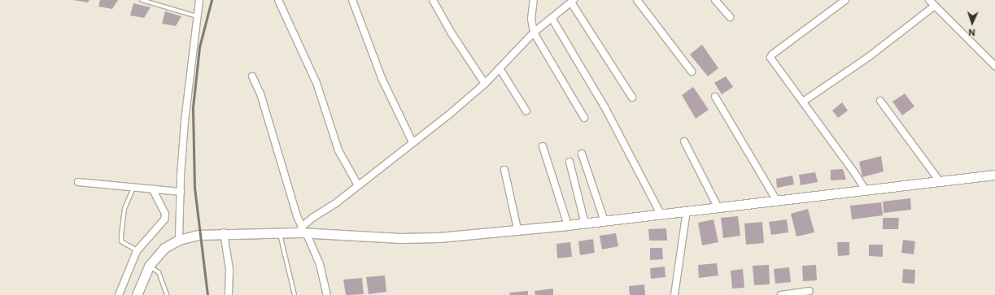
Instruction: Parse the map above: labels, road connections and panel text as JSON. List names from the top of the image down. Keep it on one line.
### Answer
{"north":"bottom"}
